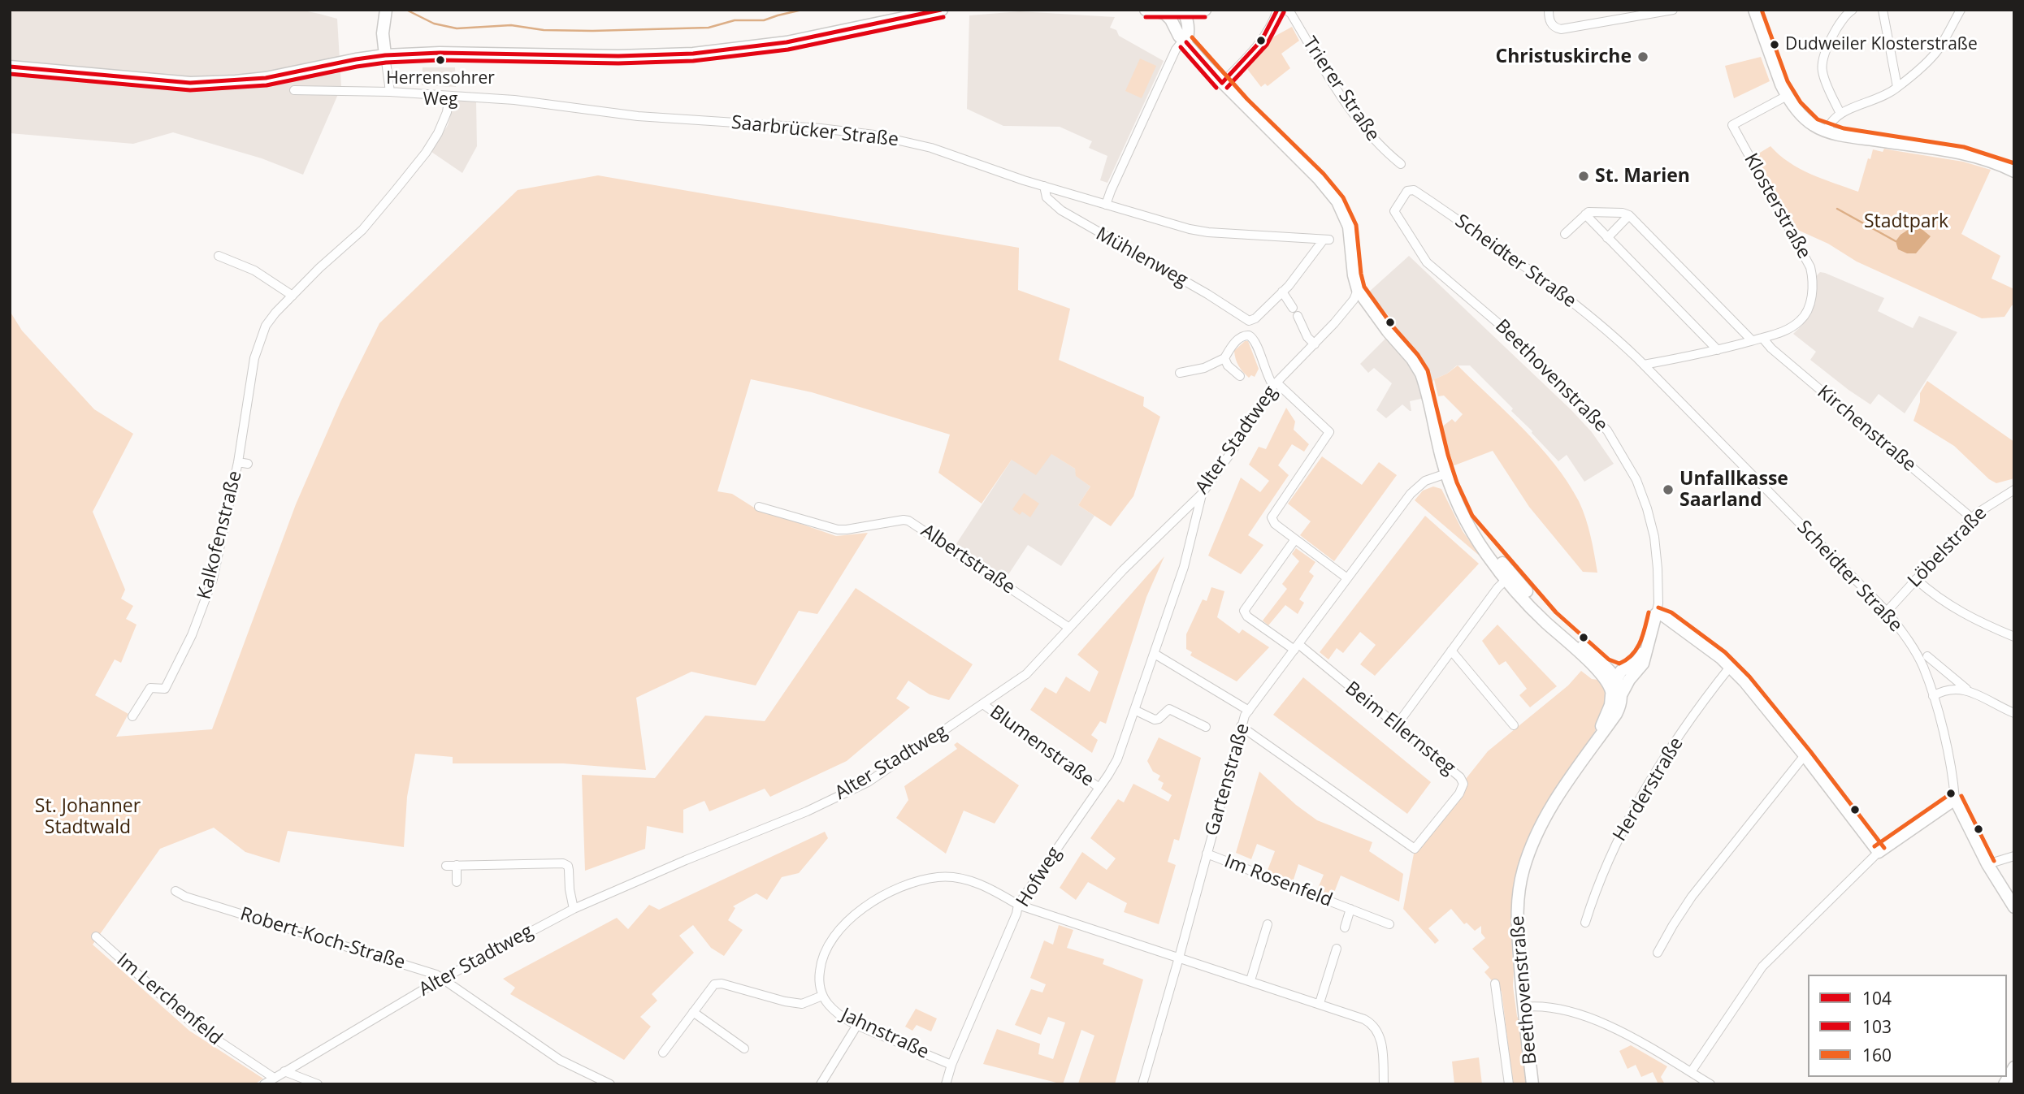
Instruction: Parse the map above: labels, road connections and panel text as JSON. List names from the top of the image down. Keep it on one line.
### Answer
{"streets":{"street":["Trierer Straße","Saarbrücker Straße","Klosterstraße","Mühlenweg","Scheidter Straße","Beethovenstraße","Kirchenstraße","Alter Stadtweg","Kalkofenstraße","Löbelstraße","Albertstraße","Beim Ellernsteg","Blumenstraße","Gartenstraße","Herderstraße","Hofweg","Im Rosenfeld","Robert-Koch-Straße","Im Lerchenfeld","Jahnstraße"]},"crossings":[["Saarbrücker Straße","Mühlenweg"],["Saarbrücker Straße","Kalkofenstraße"],["Klosterstraße","Scheidter Straße"],["Klosterstraße","Kirchenstraße"],["Scheidter Straße","Beethovenstraße"],["Scheidter Straße","Löbelstraße"],["Kirchenstraße","Löbelstraße"],["Alter Stadtweg","Albertstraße"],["Alter Stadtweg","Blumenstraße"],["Alter Stadtweg","Hofweg"],["Alter Stadtweg","Robert-Koch-Straße"],["Alter Stadtweg","Im Lerchenfeld"],["Beim Ellernsteg","Gartenstraße"],["Blumenstraße","Hofweg"],["Gartenstraße","Im Rosenfeld"],["Gartenstraße","Jahnstraße"],["Hofweg","Jahnstraße"]],"parks":["Stadtpark","St. Johanner Stadtwald"],"places":["Dudweiler Klosterstraße","Christuskirche","Herrensohrer Weg","St. Marien","Unfallkasse Saarland"],"lines":["transit line 104","transit line 160","transit line 103"],"legend":["104","103","160"]}
